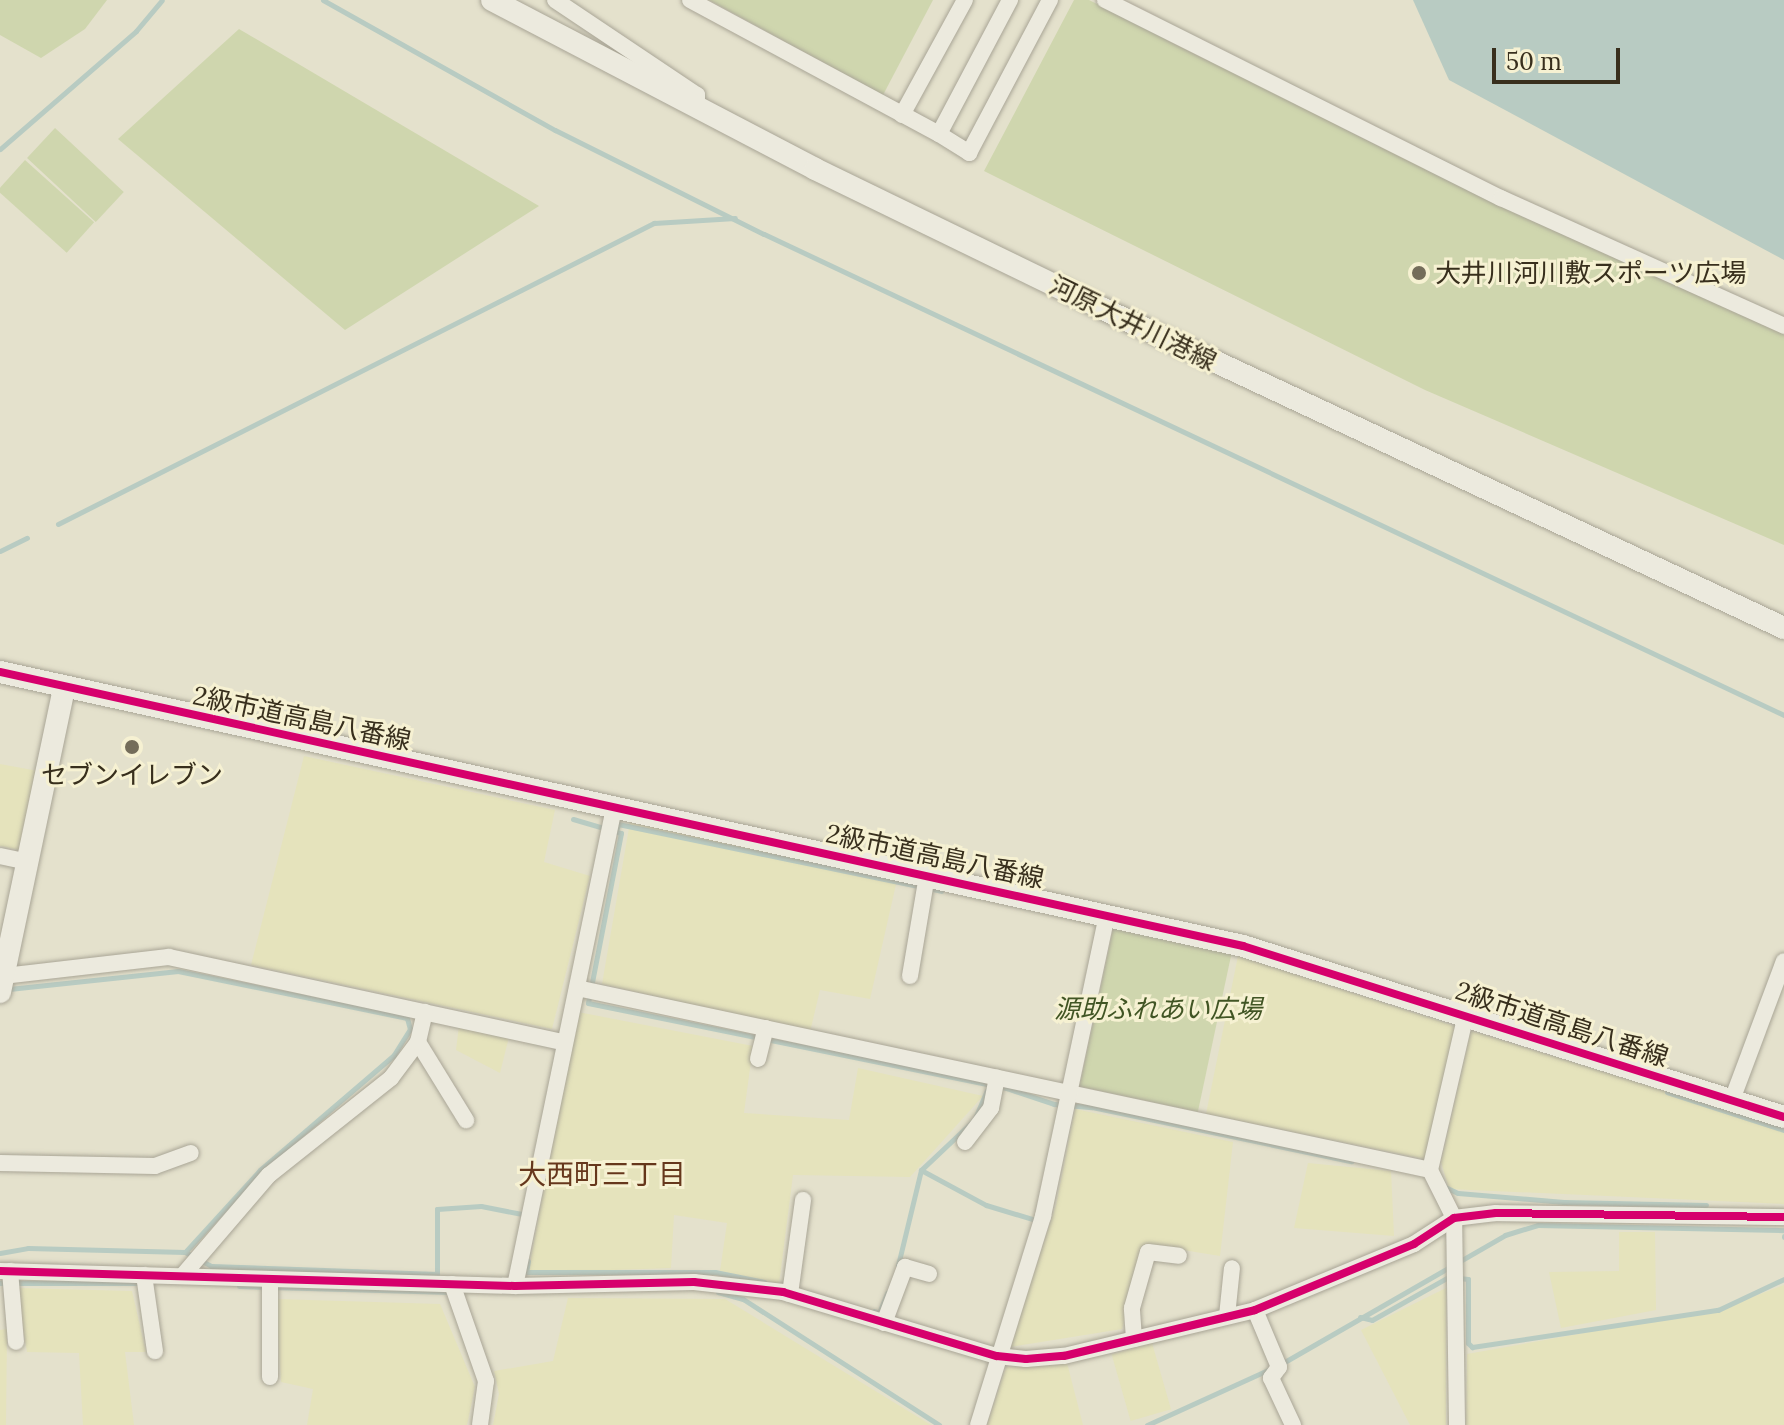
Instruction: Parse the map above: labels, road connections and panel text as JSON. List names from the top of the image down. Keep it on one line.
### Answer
{"streets":{"street":["河原大井川港線","2級市道高島八番線"]},"districts":["大西町三丁目"],"parks":["源助ふれあい広場"],"places":["大井川河川敷スポーツ広場","セブンイレブン"],"scale_bar":"50 m"}
